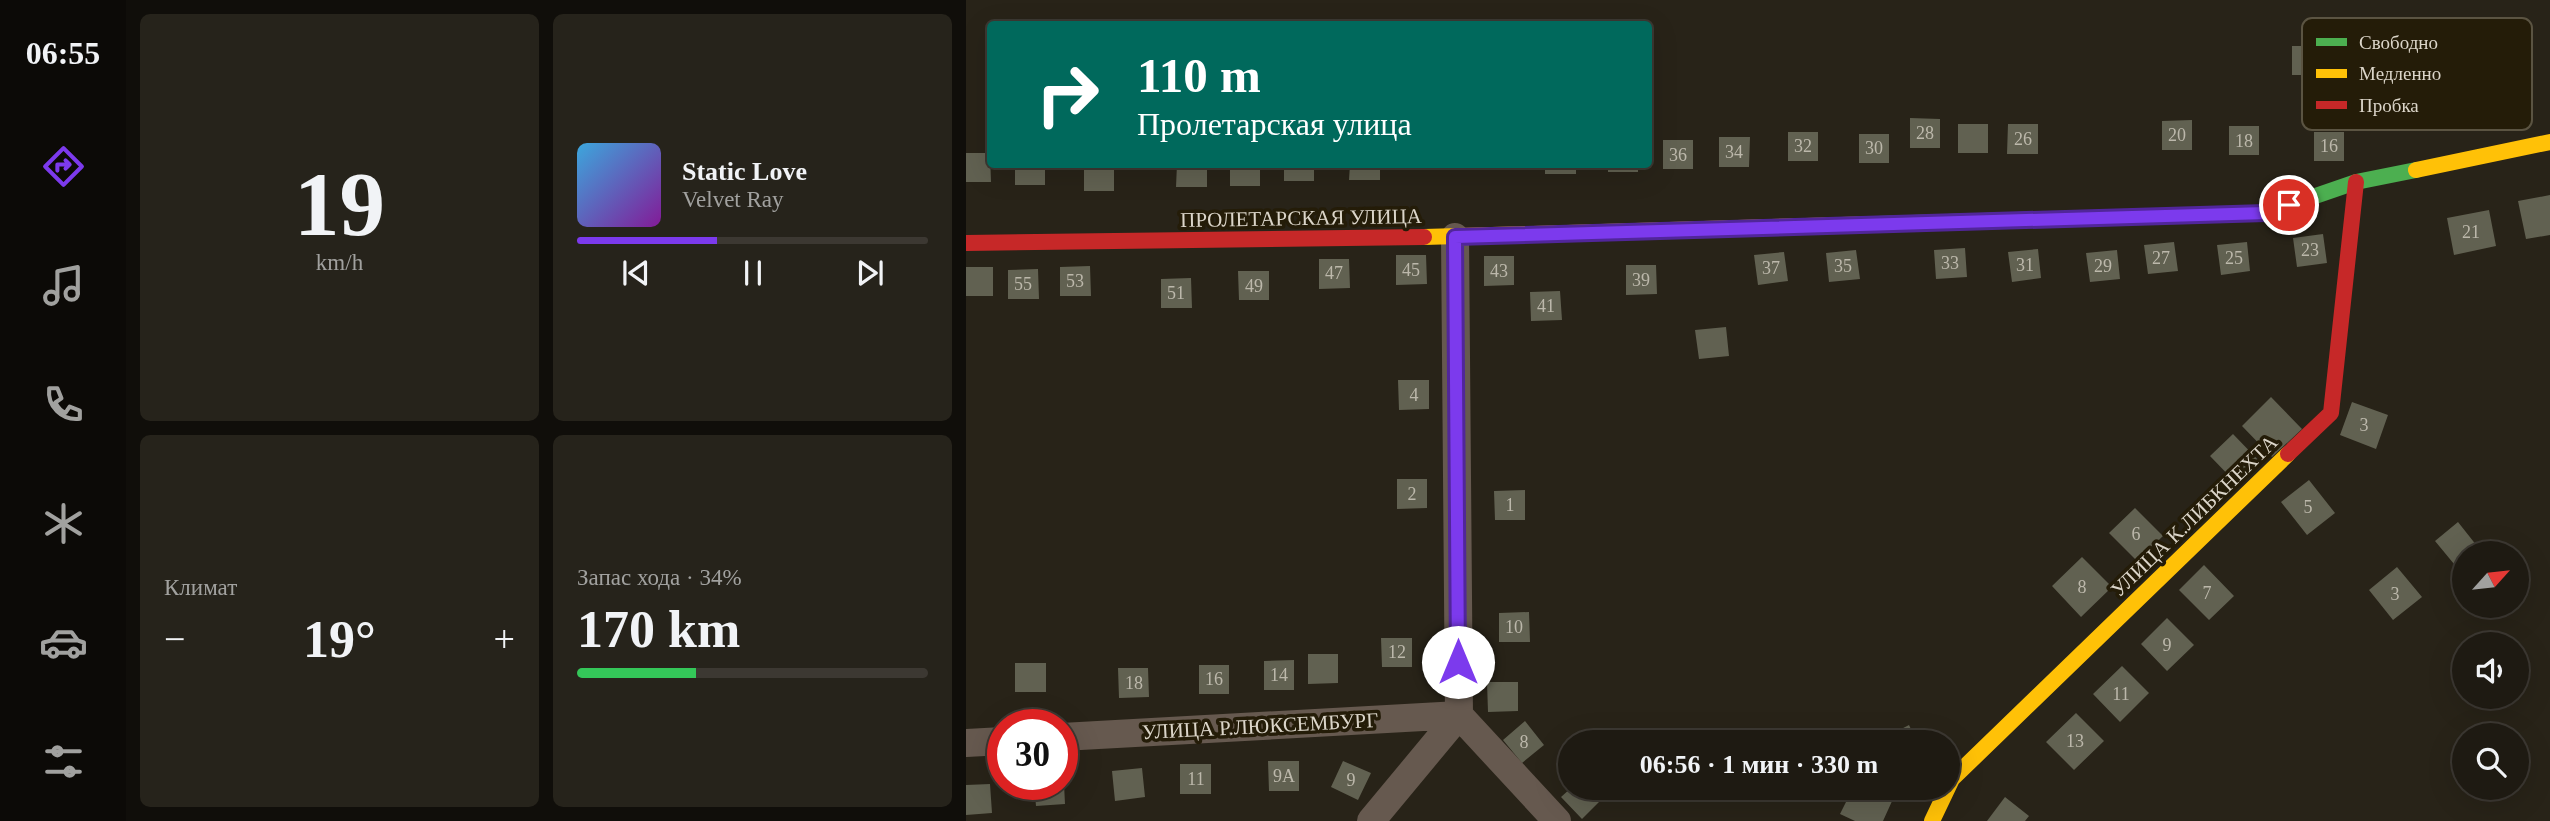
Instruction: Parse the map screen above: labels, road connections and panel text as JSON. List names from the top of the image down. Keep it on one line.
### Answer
{"streets":{"street":["ПРОЛЕТАРСКАЯ УЛИЦА","УЛИЦА К.ЛИБКНЕХТА","УЛИЦА Р.ЛЮКСЕМБУРГ"]},"crossings":[["ПРОЛЕТАРСКАЯ УЛИЦА","УЛИЦА К.ЛИБКНЕХТА"]],"house_numbers":["28","20","26","18","32","16","30","34","36","21","23","27","25","33","31","35","29","37","45","43","47","39","53","55","49","51","41","4","3","2","1","5","6","8","7","3","10","9","12","14","16","18","11","13","8","9А","11","9"],"legend":["Свободно","Медленно","Пробка"],"north":"top right","page":{"tabs":"06:55","tile":[["19","km/h"],"Климат",["Запас хода · 34%","170 km"]],"turn":["110 m","Пролетарская улица"],"song":["Static Love","Velvet Ray"],"heat":["−","19°","+"],"limit":"30","trip":"06:56 · 1 мин · 330 m"}}
